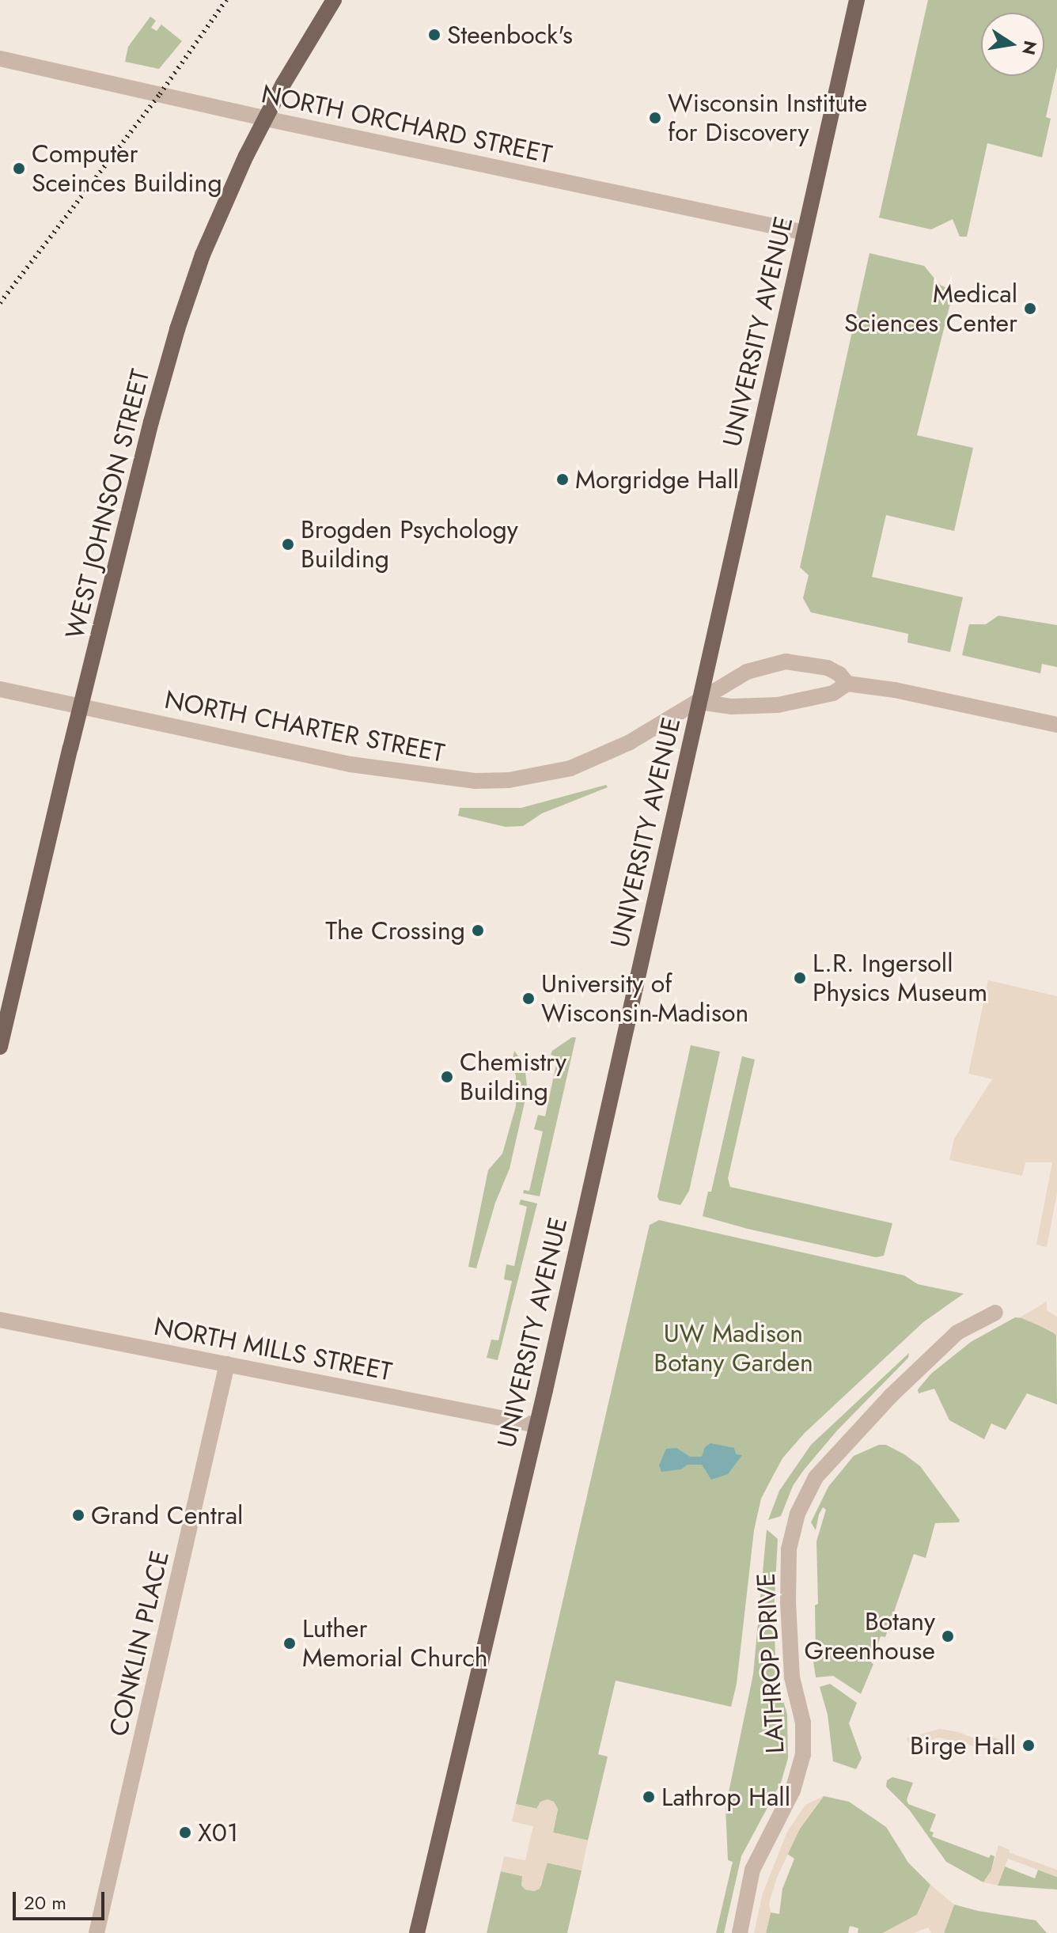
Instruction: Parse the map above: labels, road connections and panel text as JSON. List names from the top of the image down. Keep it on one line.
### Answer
{"streets":{"main road":["UNIVERSITY AVENUE","WEST JOHNSON STREET"],"street":["NORTH ORCHARD STREET","NORTH CHARTER STREET","NORTH MILLS STREET","CONKLIN PLACE","LATHROP DRIVE"]},"crossings":[["NORTH ORCHARD STREET","UNIVERSITY AVENUE"],["NORTH ORCHARD STREET","WEST JOHNSON STREET"],["UNIVERSITY AVENUE","NORTH CHARTER STREET"],["UNIVERSITY AVENUE","NORTH MILLS STREET"],["WEST JOHNSON STREET","NORTH CHARTER STREET"],["NORTH MILLS STREET","CONKLIN PLACE"]],"parks":["UW Madison Botany Garden"],"places":["Steenbock's","Wisconsin Institute for Discovery","Computer Sceinces Building","Medical Sciences Center","Morgridge Hall","Brogden Psychology Building","The Crossing","L.R. Ingersoll Physics Museum","University of Wisconsin-Madison","Chemistry Building","Grand Central","Botany Greenhouse","Luther Memorial Church","Birge Hall","Lathrop Hall","X01"],"scale_bar":"20 m","north":"right"}
